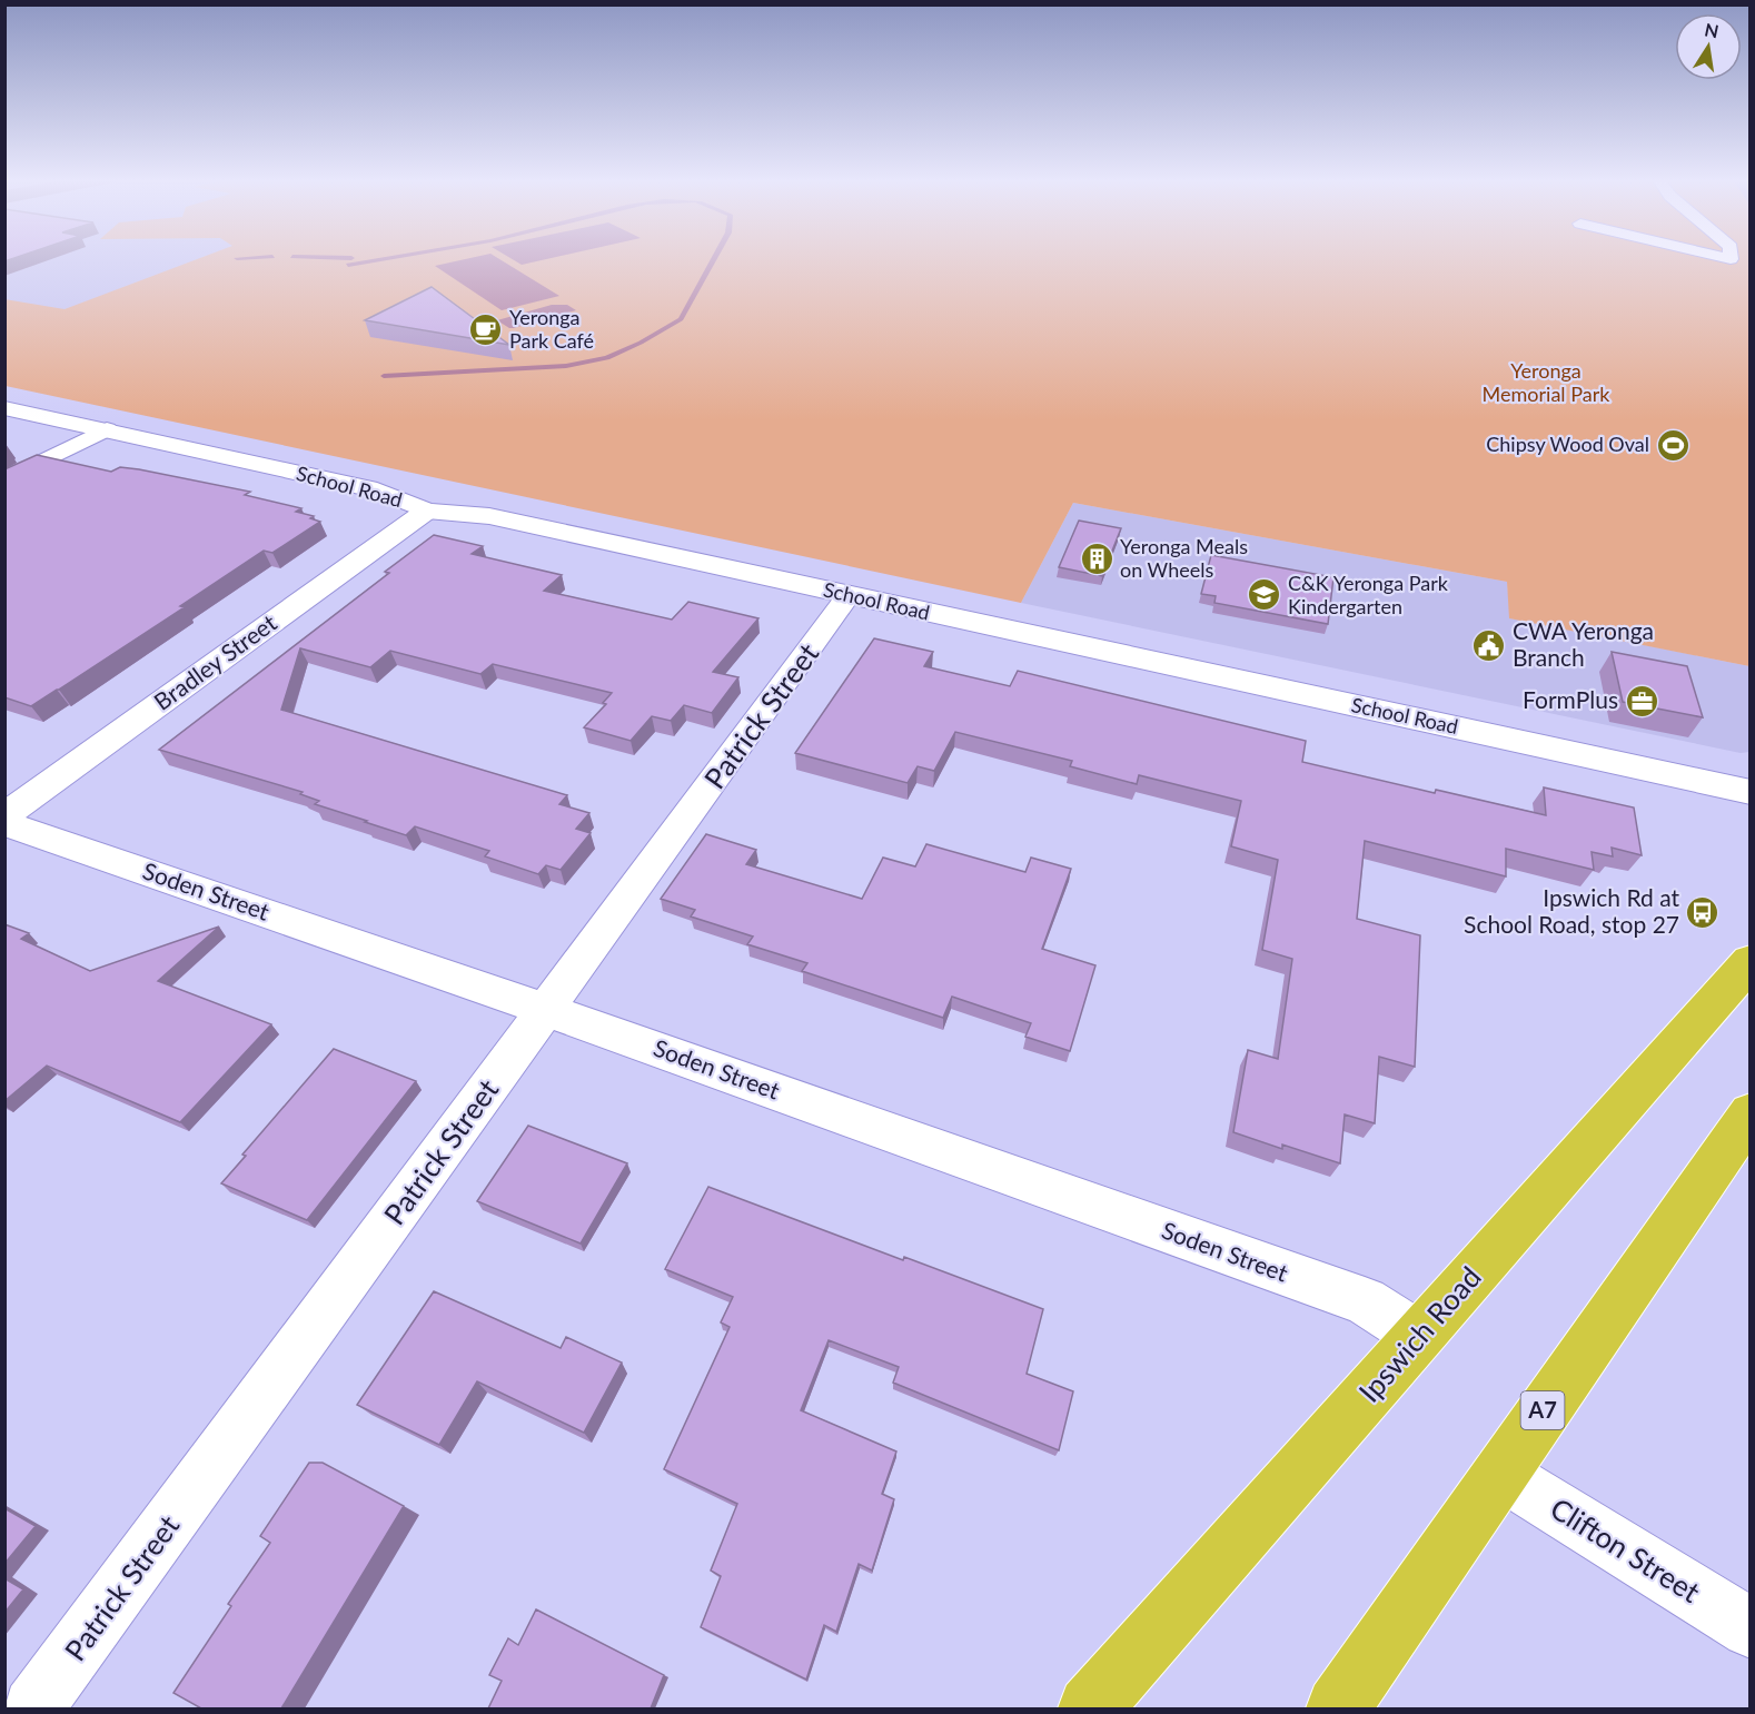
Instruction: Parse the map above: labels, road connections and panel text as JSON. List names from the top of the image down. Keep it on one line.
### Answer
{"streets":{"highway":["Ipswich Road","A7"],"street":["School Road","Bradley Street","Patrick Street","Soden Street","Clifton Street"]},"crossings":[["School Road","Bradley Street"],["School Road","Patrick Street"],["Patrick Street","Soden Street"],["Soden Street","Ipswich Road"],["A7","Clifton Street"]],"parks":["Yeronga Memorial Park"],"places":{"cafe":["Yeronga Park Café"],"sports":["Chipsy Wood Oval"],"building":["Yeronga Meals on Wheels"],"school or university":["C&K Yeronga Park Kindergarten"],"public building":["CWA Yeronga Branch"],"office":["FormPlus"],"bus stop":["Ipswich Rd at School Road, stop 27"]},"north":"top"}
